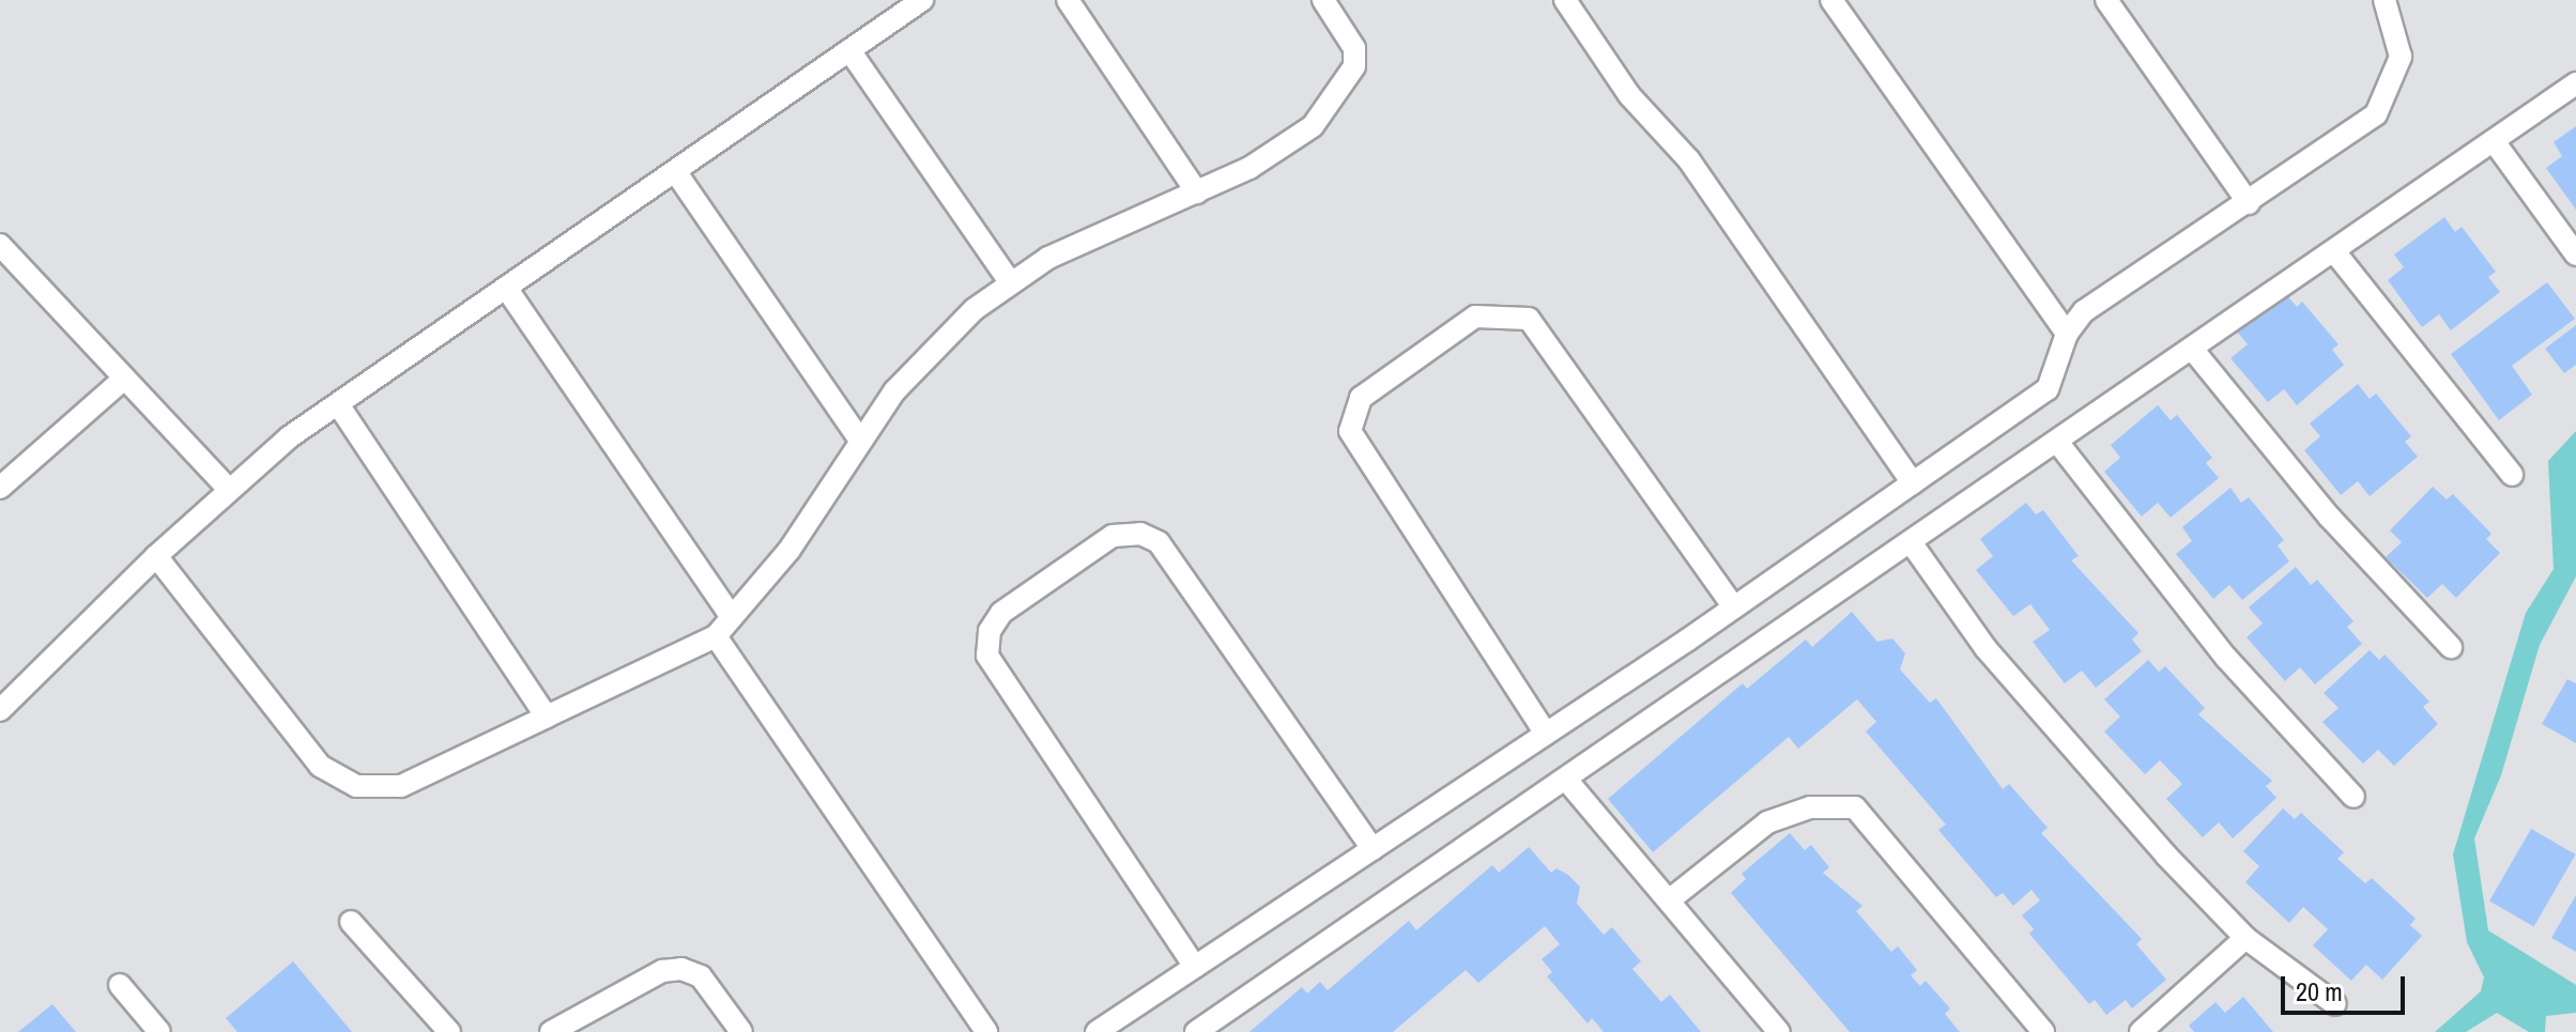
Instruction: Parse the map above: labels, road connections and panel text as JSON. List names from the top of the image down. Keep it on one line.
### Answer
{"scale_bar":"20 m"}
